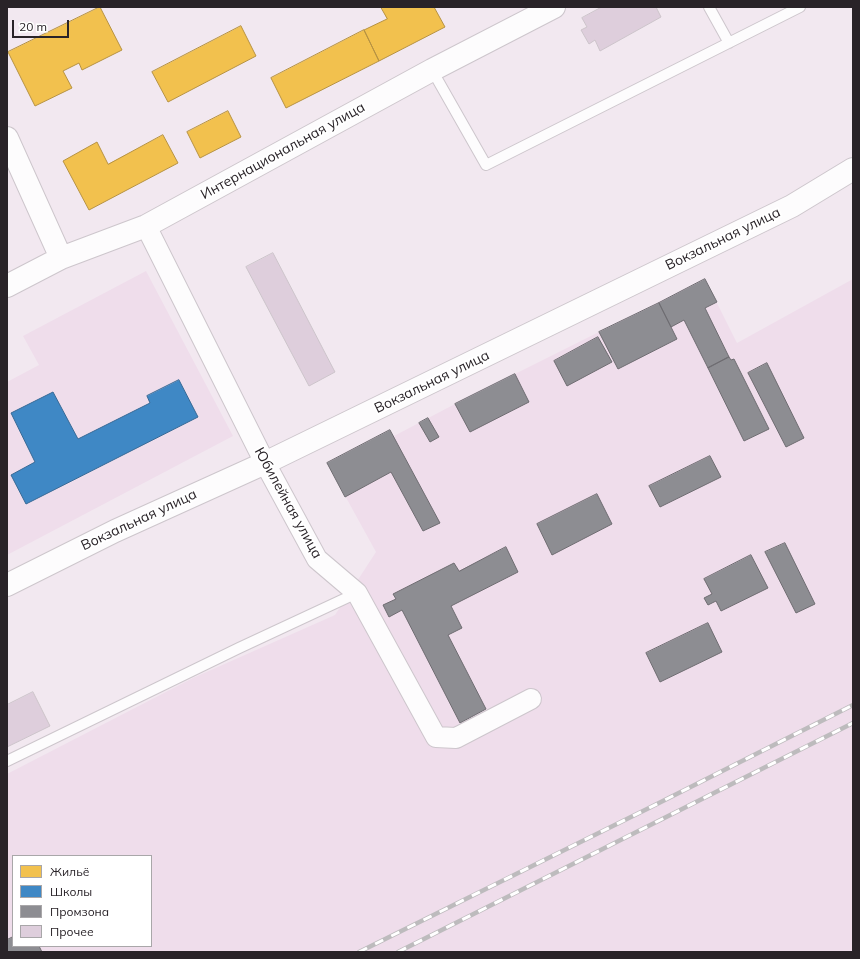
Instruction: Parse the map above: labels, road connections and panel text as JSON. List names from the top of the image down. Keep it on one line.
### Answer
{"streets":{"street":["Интернациональная улица","Вокзальная улица","Юбилейная улица"]},"crossings":[["Интернациональная улица","Юбилейная улица"],["Вокзальная улица","Юбилейная улица"]],"legend":["Жильё","Школы","Промзона","Прочее"],"scale_bar":"20 m"}
